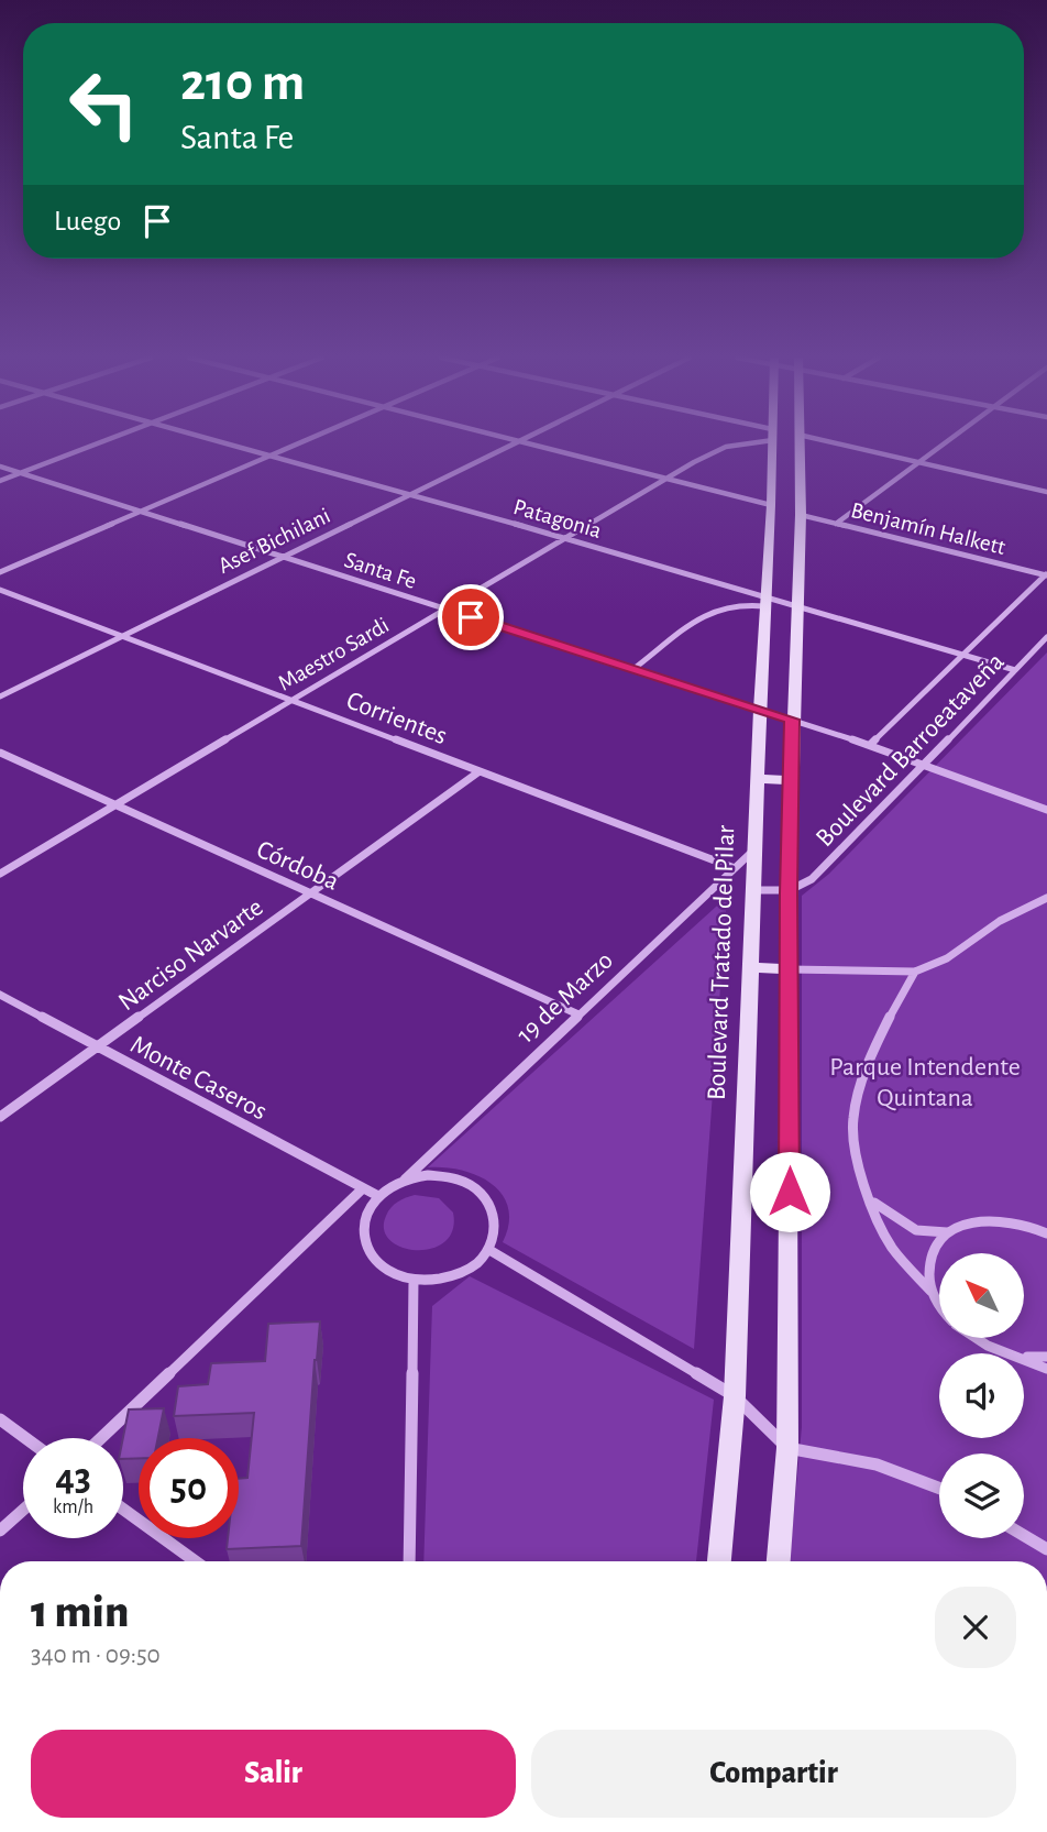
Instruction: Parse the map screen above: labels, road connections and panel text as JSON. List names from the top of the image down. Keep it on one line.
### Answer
{"streets":{"main road":["Boulevard Tratado del Pilar"],"street":["Patagonia","Benjamín Halkett","Asef Bichilani","Santa Fe","Maestro Sardi","Corrientes","Boulevard Barroeataveña","Córdoba","Narciso Narvarte","19 de Marzo","Monte Caseros"]},"crossings":[["Patagonia","Asef Bichilani"],["Patagonia","Maestro Sardi"],["Patagonia","Boulevard Barroeataveña"],["Patagonia","Boulevard Tratado del Pilar"],["Asef Bichilani","Santa Fe"],["Asef Bichilani","Corrientes"],["Santa Fe","Maestro Sardi"],["Santa Fe","Boulevard Barroeataveña"],["Santa Fe","Boulevard Tratado del Pilar"],["Maestro Sardi","Corrientes"],["Maestro Sardi","Córdoba"],["Corrientes","Narciso Narvarte"],["Corrientes","19 de Marzo"],["Córdoba","Narciso Narvarte"],["Córdoba","19 de Marzo"],["Narciso Narvarte","Monte Caseros"],["Boulevard Tratado del Pilar","19 de Marzo"],["19 de Marzo","Monte Caseros"]],"parks":["Parque Intendente Quintana"],"north":"top left","page":{"turn":["210 m","Santa Fe"],"then":"Luego","speed":"43 km/h","limit":"50","heading":["1 min","340 m · 09:50"],"buttons":["Salir","Compartir"]}}
